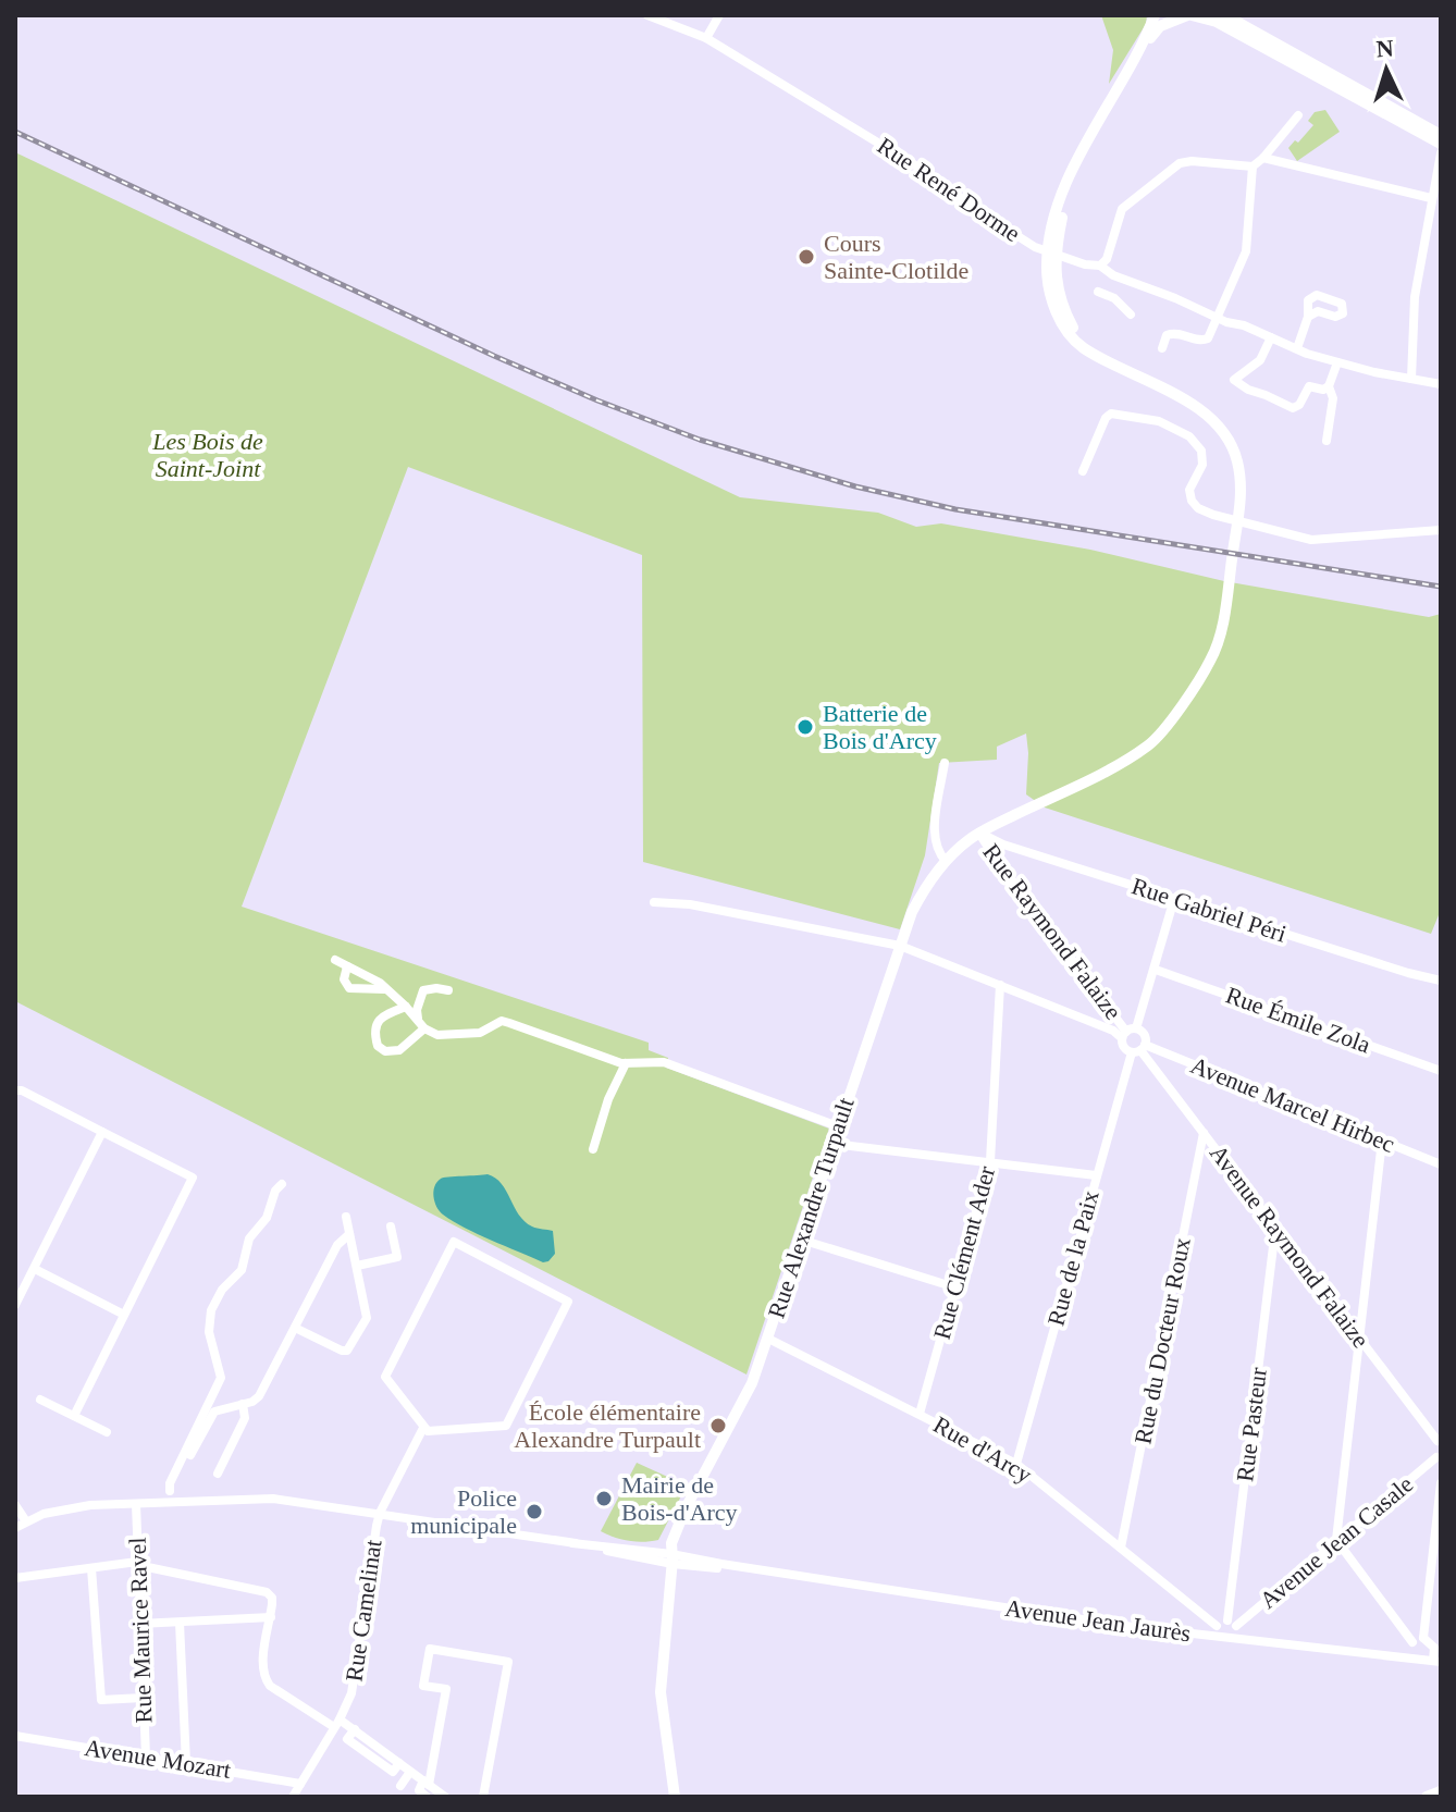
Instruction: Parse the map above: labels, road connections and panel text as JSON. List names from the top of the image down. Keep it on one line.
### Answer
{"streets":{"main road":["Rue Alexandre Turpault"],"street":["Rue René Dorme","Rue Gabriel Péri","Rue Raymond Falaize","Rue Émile Zola","Avenue Marcel Hirbec","Avenue Raymond Falaize","Rue Clément Ader","Rue de la Paix","Rue du Docteur Roux","Rue Pasteur","Rue d'Arcy","Avenue Jean Casale","Rue Camelinat","Avenue Jean Jaurès","Rue Maurice Ravel","Avenue Mozart"]},"crossings":[["Rue René Dorme","Rue Alexandre Turpault"],["Rue Gabriel Péri","Rue Raymond Falaize"],["Rue Gabriel Péri","Rue Alexandre Turpault"],["Rue Raymond Falaize","Rue Alexandre Turpault"],["Avenue Marcel Hirbec","Avenue Raymond Falaize"],["Avenue Marcel Hirbec","Rue de la Paix"],["Rue Alexandre Turpault","Rue d'Arcy"],["Rue Alexandre Turpault","Avenue Jean Jaurès"],["Avenue Raymond Falaize","Rue de la Paix"],["Avenue Raymond Falaize","Rue du Docteur Roux"],["Avenue Raymond Falaize","Rue Pasteur"],["Rue Clément Ader","Rue d'Arcy"],["Rue de la Paix","Rue d'Arcy"],["Rue du Docteur Roux","Rue d'Arcy"],["Rue Pasteur","Avenue Jean Casale"],["Rue Pasteur","Avenue Jean Jaurès"],["Rue d'Arcy","Avenue Jean Jaurès"],["Rue Camelinat","Avenue Jean Jaurès"],["Rue Camelinat","Avenue Mozart"],["Avenue Jean Jaurès","Rue Maurice Ravel"],["Rue Maurice Ravel","Avenue Mozart"]],"parks":["Les Bois de Saint-Joint"],"places":["Cours Sainte-Clotilde","Batterie de Bois d'Arcy","École élémentaire Alexandre Turpault","Mairie de Bois-d'Arcy","Police municipale"],"north":"top"}
